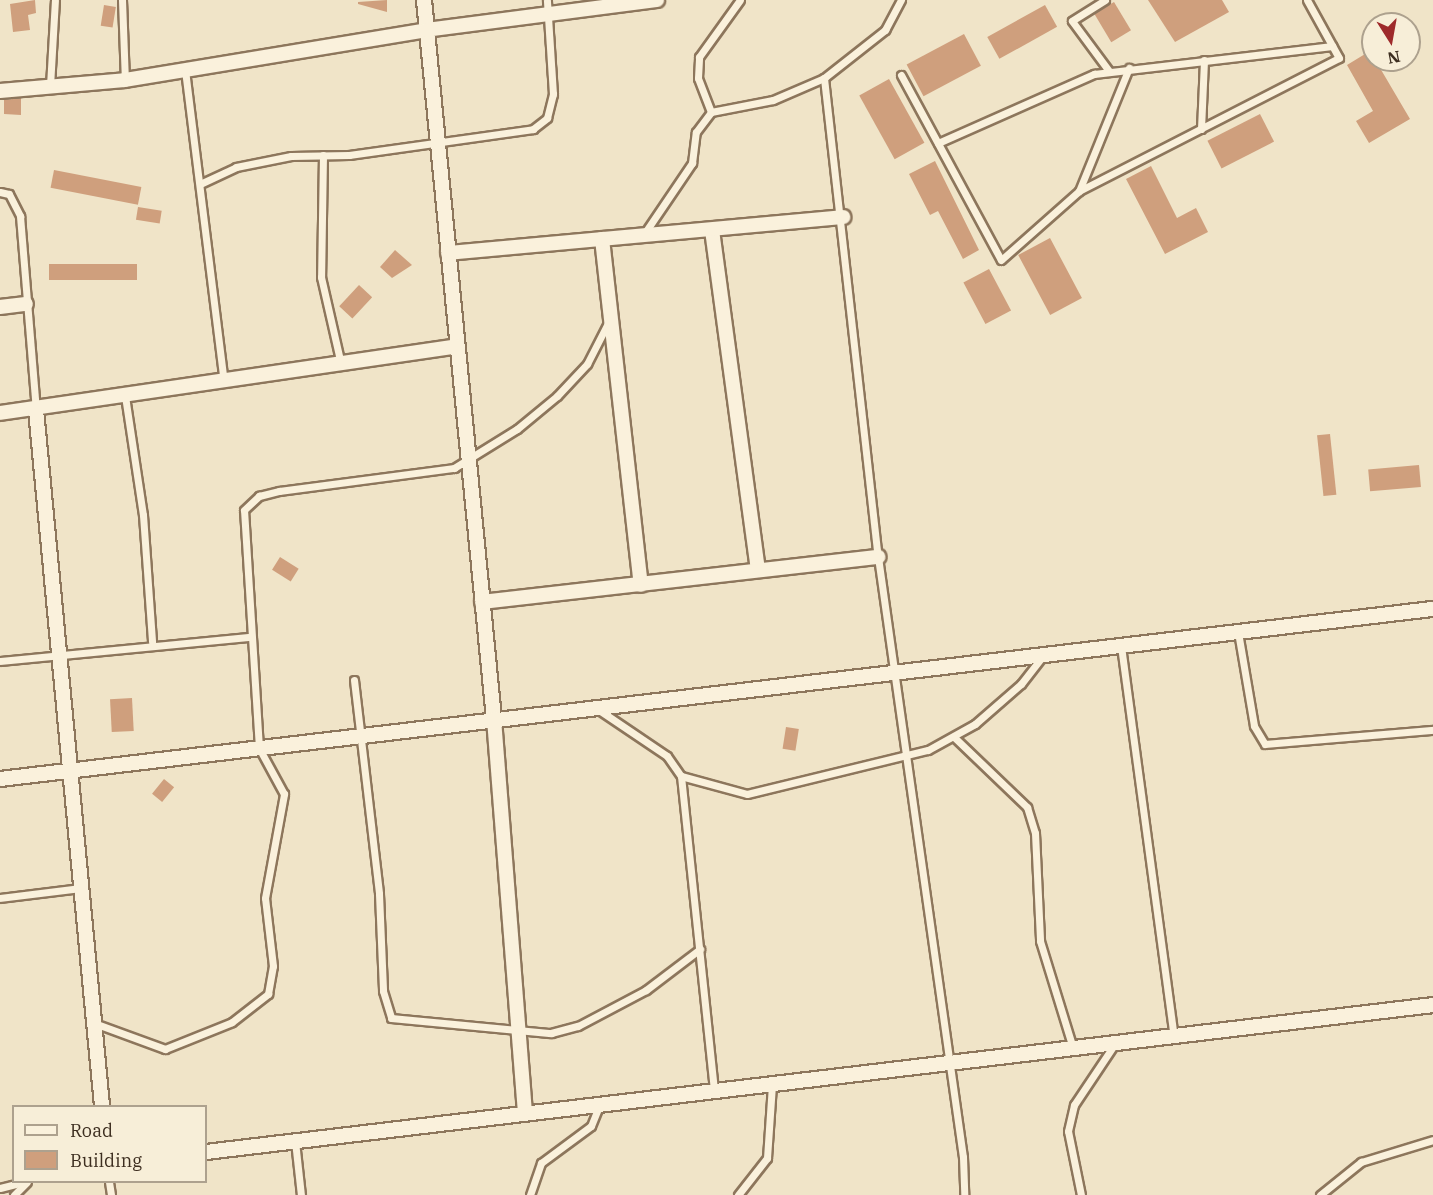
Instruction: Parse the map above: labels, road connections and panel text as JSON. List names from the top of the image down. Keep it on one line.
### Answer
{"legend":["Road","Building"],"north":"bottom"}
